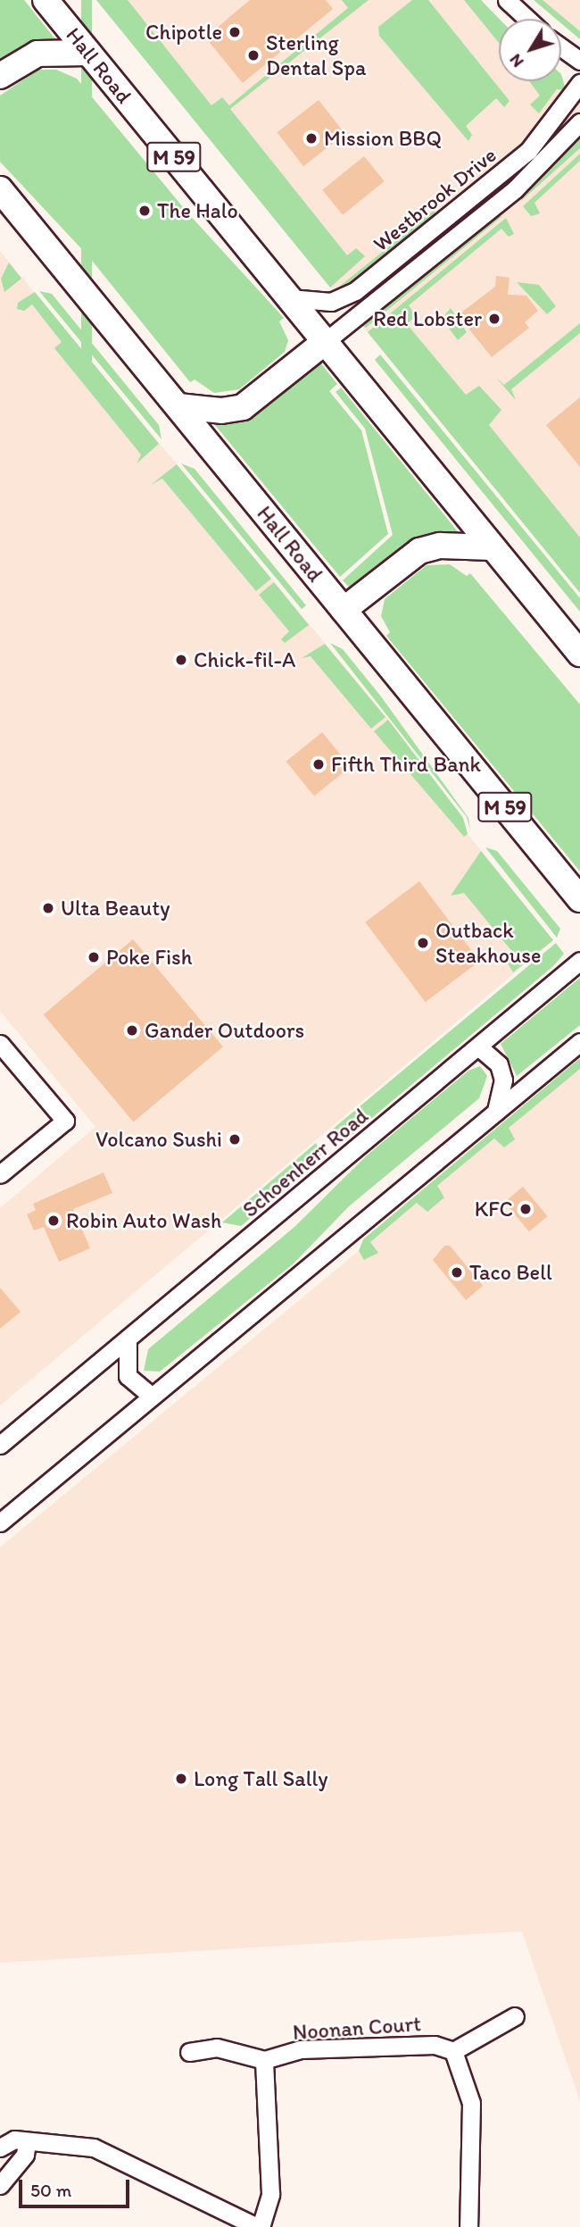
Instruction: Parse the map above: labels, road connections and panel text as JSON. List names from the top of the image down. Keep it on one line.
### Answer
{"streets":{"highway":["Hall Road","M 59"],"street":["Westbrook Drive","Schoenherr Road","Noonan Court"]},"crossings":[["Hall Road","Westbrook Drive"]],"places":["Chipotle","Sterling Dental Spa","Mission BBQ","The Halo","Red Lobster","Chick-fil-A","Fifth Third Bank","Ulta Beauty","Outback Steakhouse","Poke Fish","Gander Outdoors","Volcano Sushi","KFC","Robin Auto Wash","Taco Bell","Long Tall Sally"],"scale_bar":"50 m","north":"bottom left"}
